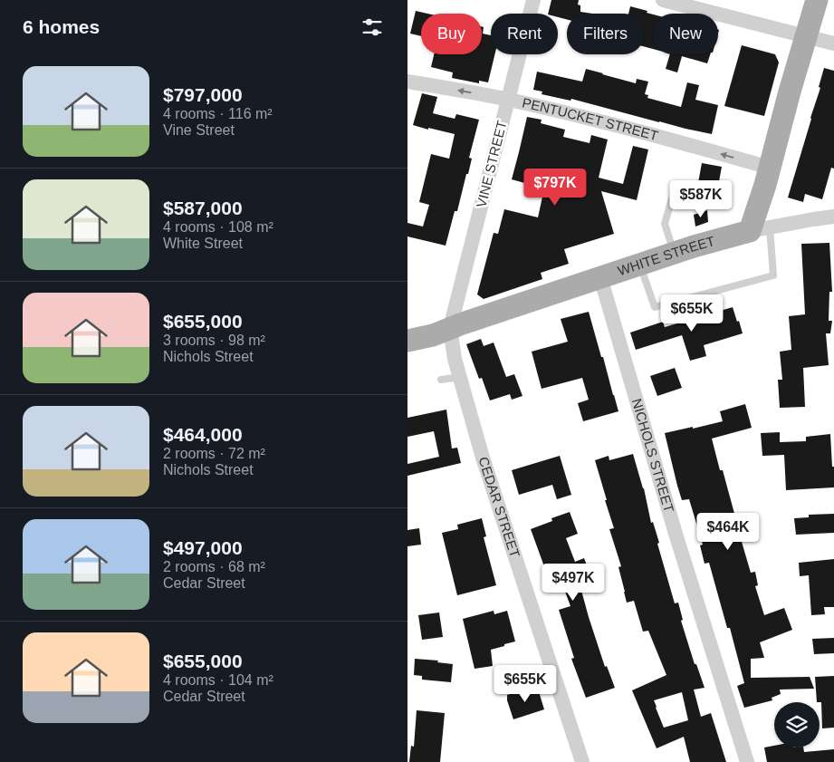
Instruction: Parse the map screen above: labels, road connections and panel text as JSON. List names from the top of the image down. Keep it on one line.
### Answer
{"streets":{"main road":["WHITE STREET"],"street":["PENTUCKET STREET","VINE STREET","NICHOLS STREET","CEDAR STREET"]},"crossings":[["PENTUCKET STREET","VINE STREET"],["VINE STREET","WHITE STREET"],["VINE STREET","CEDAR STREET"],["WHITE STREET","NICHOLS STREET"],["WHITE STREET","CEDAR STREET"]],"one_way":["PENTUCKET STREET"],"page":{"heading":"6 homes","chip":["Buy","Rent","Filters","New"],"list":[{"name":"$797,000","note":"4 rooms · 116 m² · Vine Street"},{"name":"$587,000","note":"4 rooms · 108 m² · White Street"},{"name":"$655,000","note":"3 rooms · 98 m² · Nichols Street"},{"name":"$464,000","note":"2 rooms · 72 m² · Nichols Street"},{"name":"$497,000","note":"2 rooms · 68 m² · Cedar Street"},{"name":"$655,000","note":"4 rooms · 104 m² · Cedar Street"}],"price":["$797K","$587K","$655K","$464K","$497K","$655K"]}}
